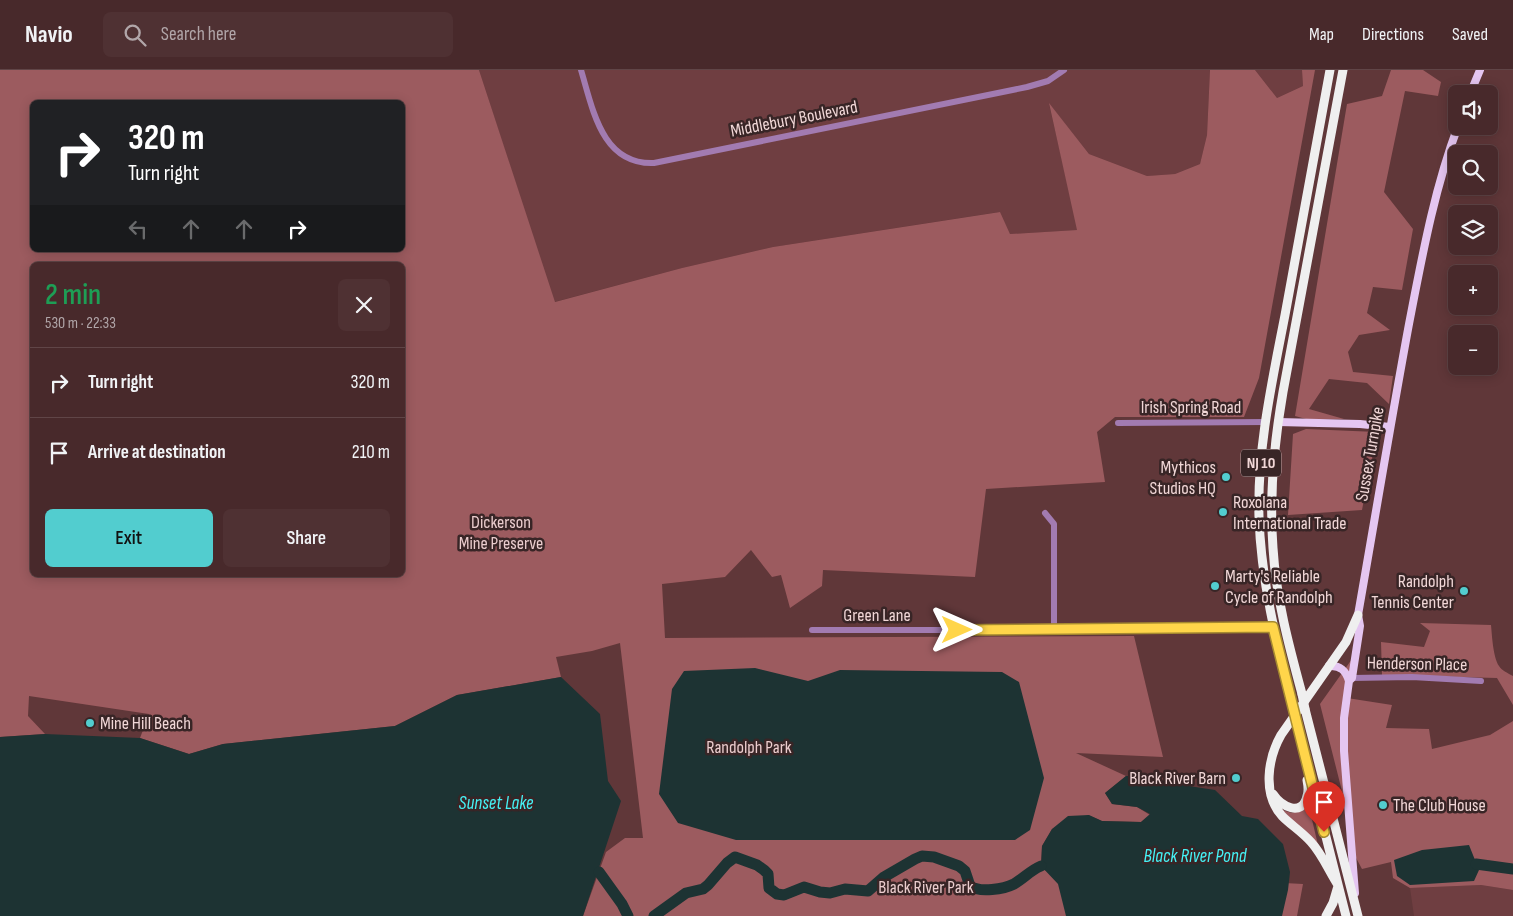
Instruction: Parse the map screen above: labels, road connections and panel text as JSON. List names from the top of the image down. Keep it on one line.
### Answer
{"streets":{"highway":["NJ 10"],"main road":["Sussex Turnpike"],"street":["Middlebury Boulevard","Irish Spring Road","Green Lane","Henderson Place"]},"crossings":[["Irish Spring Road","NJ 10"],["Sussex Turnpike","NJ 10"],["Sussex Turnpike","Henderson Place"],["NJ 10","Green Lane"]],"water":["Sunset Lake","Black River Pond"],"parks":["Dickerson Mine Preserve","Randolph Park","Black River Park"],"places":["Mythicos Studios HQ","Roxolana International Trade","Marty's Reliable Cycle of Randolph","Randolph Tennis Center","Mine Hill Beach","Black River Barn","The Club House"],"page":{"header":"Navio","search":"Search here","nav":["Map","Directions","Saved"],"map_buttons":["+","−"],"turn":["320 m","Turn right"],"heading":["2 min","530 m · 22:33"],"list":[{"name":"Turn right","value":"320 m"},{"name":"Arrive at destination","value":"210 m"}],"buttons":["Exit","Share"]}}
